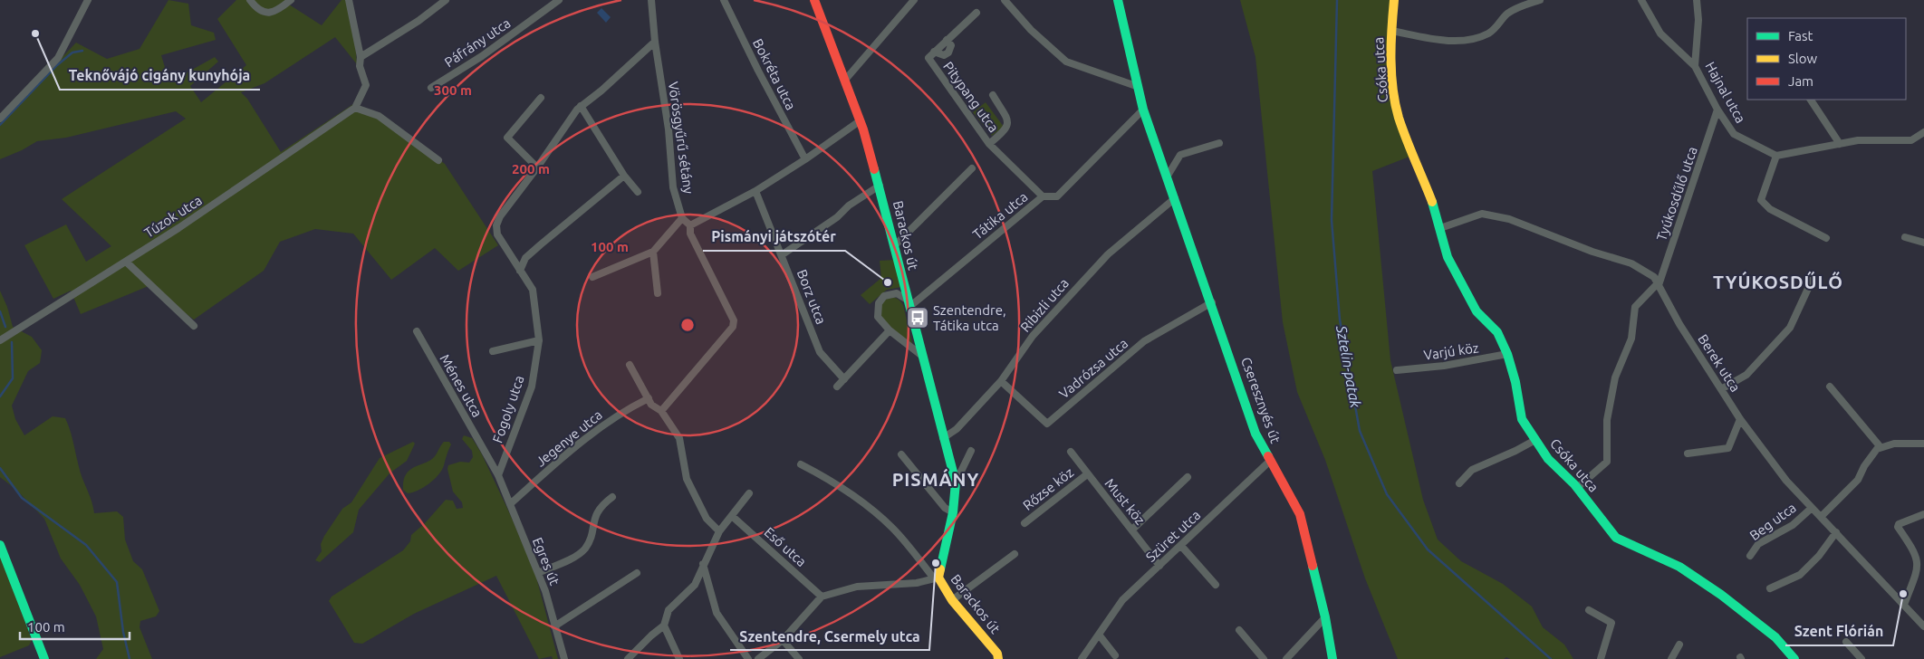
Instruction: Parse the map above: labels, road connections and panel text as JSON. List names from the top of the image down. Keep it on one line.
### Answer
{"streets":{"street":["Páfrány utca","Csóka utca","Bokréta utca","Hajnal utca","Pitypang utca","Vörösgyűrű sétány","Tyúkosdűlő utca","Tátika utca","Túzok utca","Barackos út","Borz utca","Ribizli utca","Varjú köz","Berek utca","Vadrózsa utca","Ménes utca","Cseresznyés út","Fogoly utca","Jegenye utca","Rőzse köz","Must köz","Beg utca","Szüret utca","Eső utca","Egres út"]},"crossings":[["Csóka utca","Tyúkosdűlő utca"],["Csóka utca","Varjú köz"],["Csóka utca","Berek utca"],["Hajnal utca","Tyúkosdűlő utca"],["Pitypang utca","Tátika utca"],["Vörösgyűrű sétány","Fogoly utca"],["Tyúkosdűlő utca","Berek utca"],["Tátika utca","Barackos út"],["Tátika utca","Cseresznyés út"],["Barackos út","Ribizli utca"],["Ribizli utca","Vadrózsa utca"],["Ribizli utca","Cseresznyés út"],["Berek utca","Beg utca"],["Vadrózsa utca","Cseresznyés út"],["Ménes utca","Fogoly utca"],["Ménes utca","Egres út"],["Cseresznyés út","Szüret utca"],["Fogoly utca","Egres út"],["Jegenye utca","Egres út"],["Rőzse köz","Must köz"],["Must köz","Szüret utca"]],"districts":["TYÚKOSDŰLŐ","PISMÁNY"],"water":["Sztelin-patak"],"places":{"other":["Teknővájó cigány kunyhója","Pismányi játszótér","Szentendre, Csermely utca","Szent Flórián"],"bus stop":["Szentendre, Tátika utca"]},"legend":["Fast","Slow","Jam"],"scale_bar":"100 m","rings":["300 m","200 m","100 m"]}
